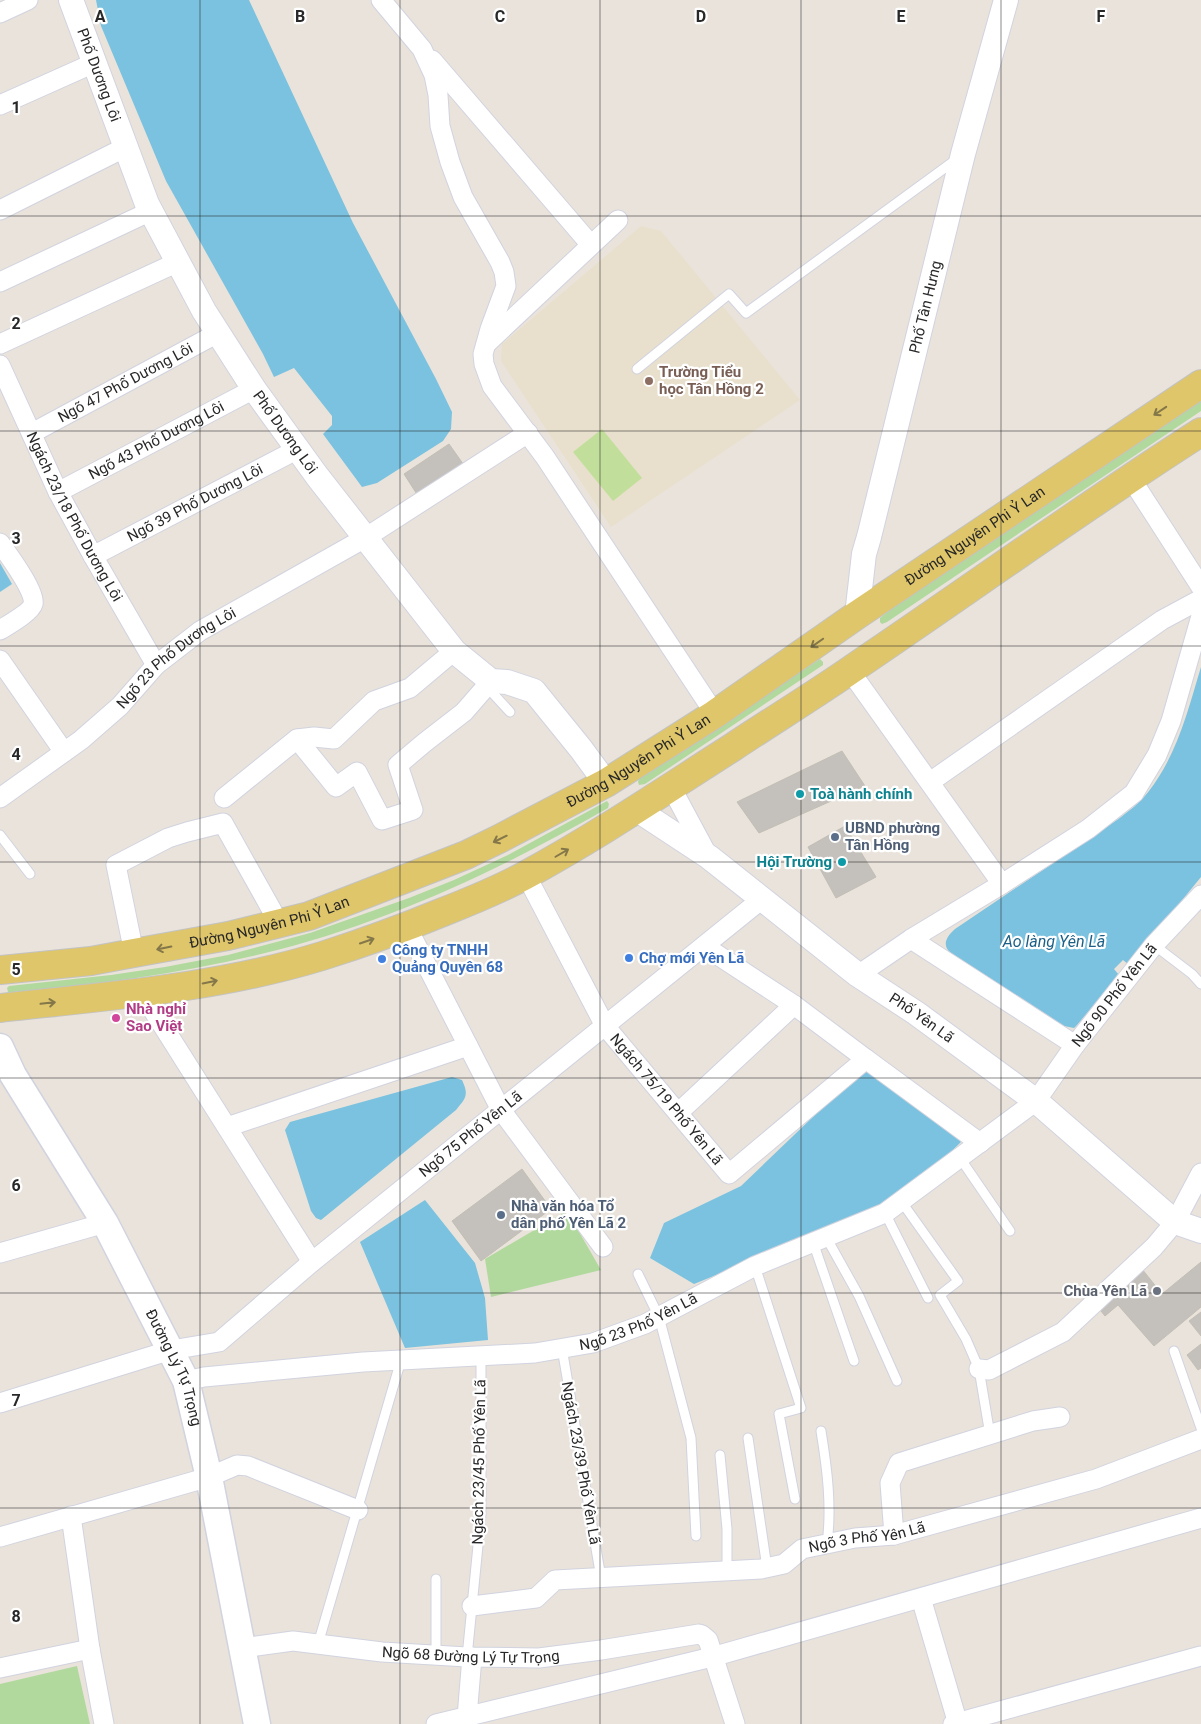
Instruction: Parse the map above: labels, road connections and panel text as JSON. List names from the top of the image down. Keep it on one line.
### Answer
{"streets":{"main road":["Đường Nguyên Phi Ỷ Lan","Đường Lý Tự Trọng"],"street":["Phố Dương Lôi","Phố Tân Hưng","Ngõ 47 Phố Dương Lôi","Ngõ 43 Phố Dương Lôi","Ngõ 39 Phố Dương Lôi","Ngách 23/18 Phố Dương Lôi","Ngõ 23 Phố Dương Lôi","Ngõ 90 Phố Yên Lã","Phố Yên Lã","Ngách 75/19 Phố Yên Lã","Ngõ 75 Phố Yên Lã","Ngõ 23 Phố Yên Lã","Ngõ 3 Phố Yên Lã","Ngõ 68 Đường Lý Tự Trọng"],"lane":["Ngách 23/45 Phố Yên Lã","Ngách 23/39 Phố Yên Lã"]},"crossings":[["Phố Dương Lôi","Ngõ 47 Phố Dương Lôi"],["Phố Dương Lôi","Ngõ 43 Phố Dương Lôi"],["Phố Dương Lôi","Ngõ 39 Phố Dương Lôi"],["Phố Dương Lôi","Đường Nguyên Phi Ỷ Lan"],["Phố Dương Lôi","Ngõ 23 Phố Dương Lôi"],["Phố Tân Hưng","Đường Nguyên Phi Ỷ Lan"],["Ngõ 47 Phố Dương Lôi","Ngách 23/18 Phố Dương Lôi"],["Ngõ 43 Phố Dương Lôi","Ngách 23/18 Phố Dương Lôi"],["Ngõ 39 Phố Dương Lôi","Ngách 23/18 Phố Dương Lôi"],["Ngách 23/18 Phố Dương Lôi","Ngõ 23 Phố Dương Lôi"],["Ngõ 90 Phố Yên Lã","Phố Yên Lã"],["Ngõ 90 Phố Yên Lã","Ngõ 23 Phố Yên Lã"],["Phố Yên Lã","Ngõ 75 Phố Yên Lã"],["Phố Yên Lã","Ngõ 23 Phố Yên Lã"],["Ngách 75/19 Phố Yên Lã","Ngõ 75 Phố Yên Lã"],["Ngõ 75 Phố Yên Lã","Đường Lý Tự Trọng"],["Ngõ 23 Phố Yên Lã","Đường Lý Tự Trọng"],["Ngõ 23 Phố Yên Lã","Ngách 23/45 Phố Yên Lã"],["Ngõ 23 Phố Yên Lã","Ngách 23/39 Phố Yên Lã"],["Đường Lý Tự Trọng","Ngõ 68 Đường Lý Tự Trọng"],["Ngách 23/45 Phố Yên Lã","Ngõ 3 Phố Yên Lã"],["Ngách 23/45 Phố Yên Lã","Ngõ 68 Đường Lý Tự Trọng"],["Ngách 23/39 Phố Yên Lã","Ngõ 3 Phố Yên Lã"]],"water":["Ao làng Yên Lã"],"places":["Trường Tiểu học Tân Hồng 2","Toà hành chính","UBND phường Tân Hồng","Hội Trường","Chợ mới Yên Lã","Công ty TNHH Quảng Quyên 68","Nhà nghỉ Sao Việt","Nhà văn hóa Tổ dân phố Yên Lã 2","Chùa Yên Lã"],"grid":{"columns":["A","B","C","D","E","F"],"rows":["1","2","3","4","5","6","7","8"]}}
